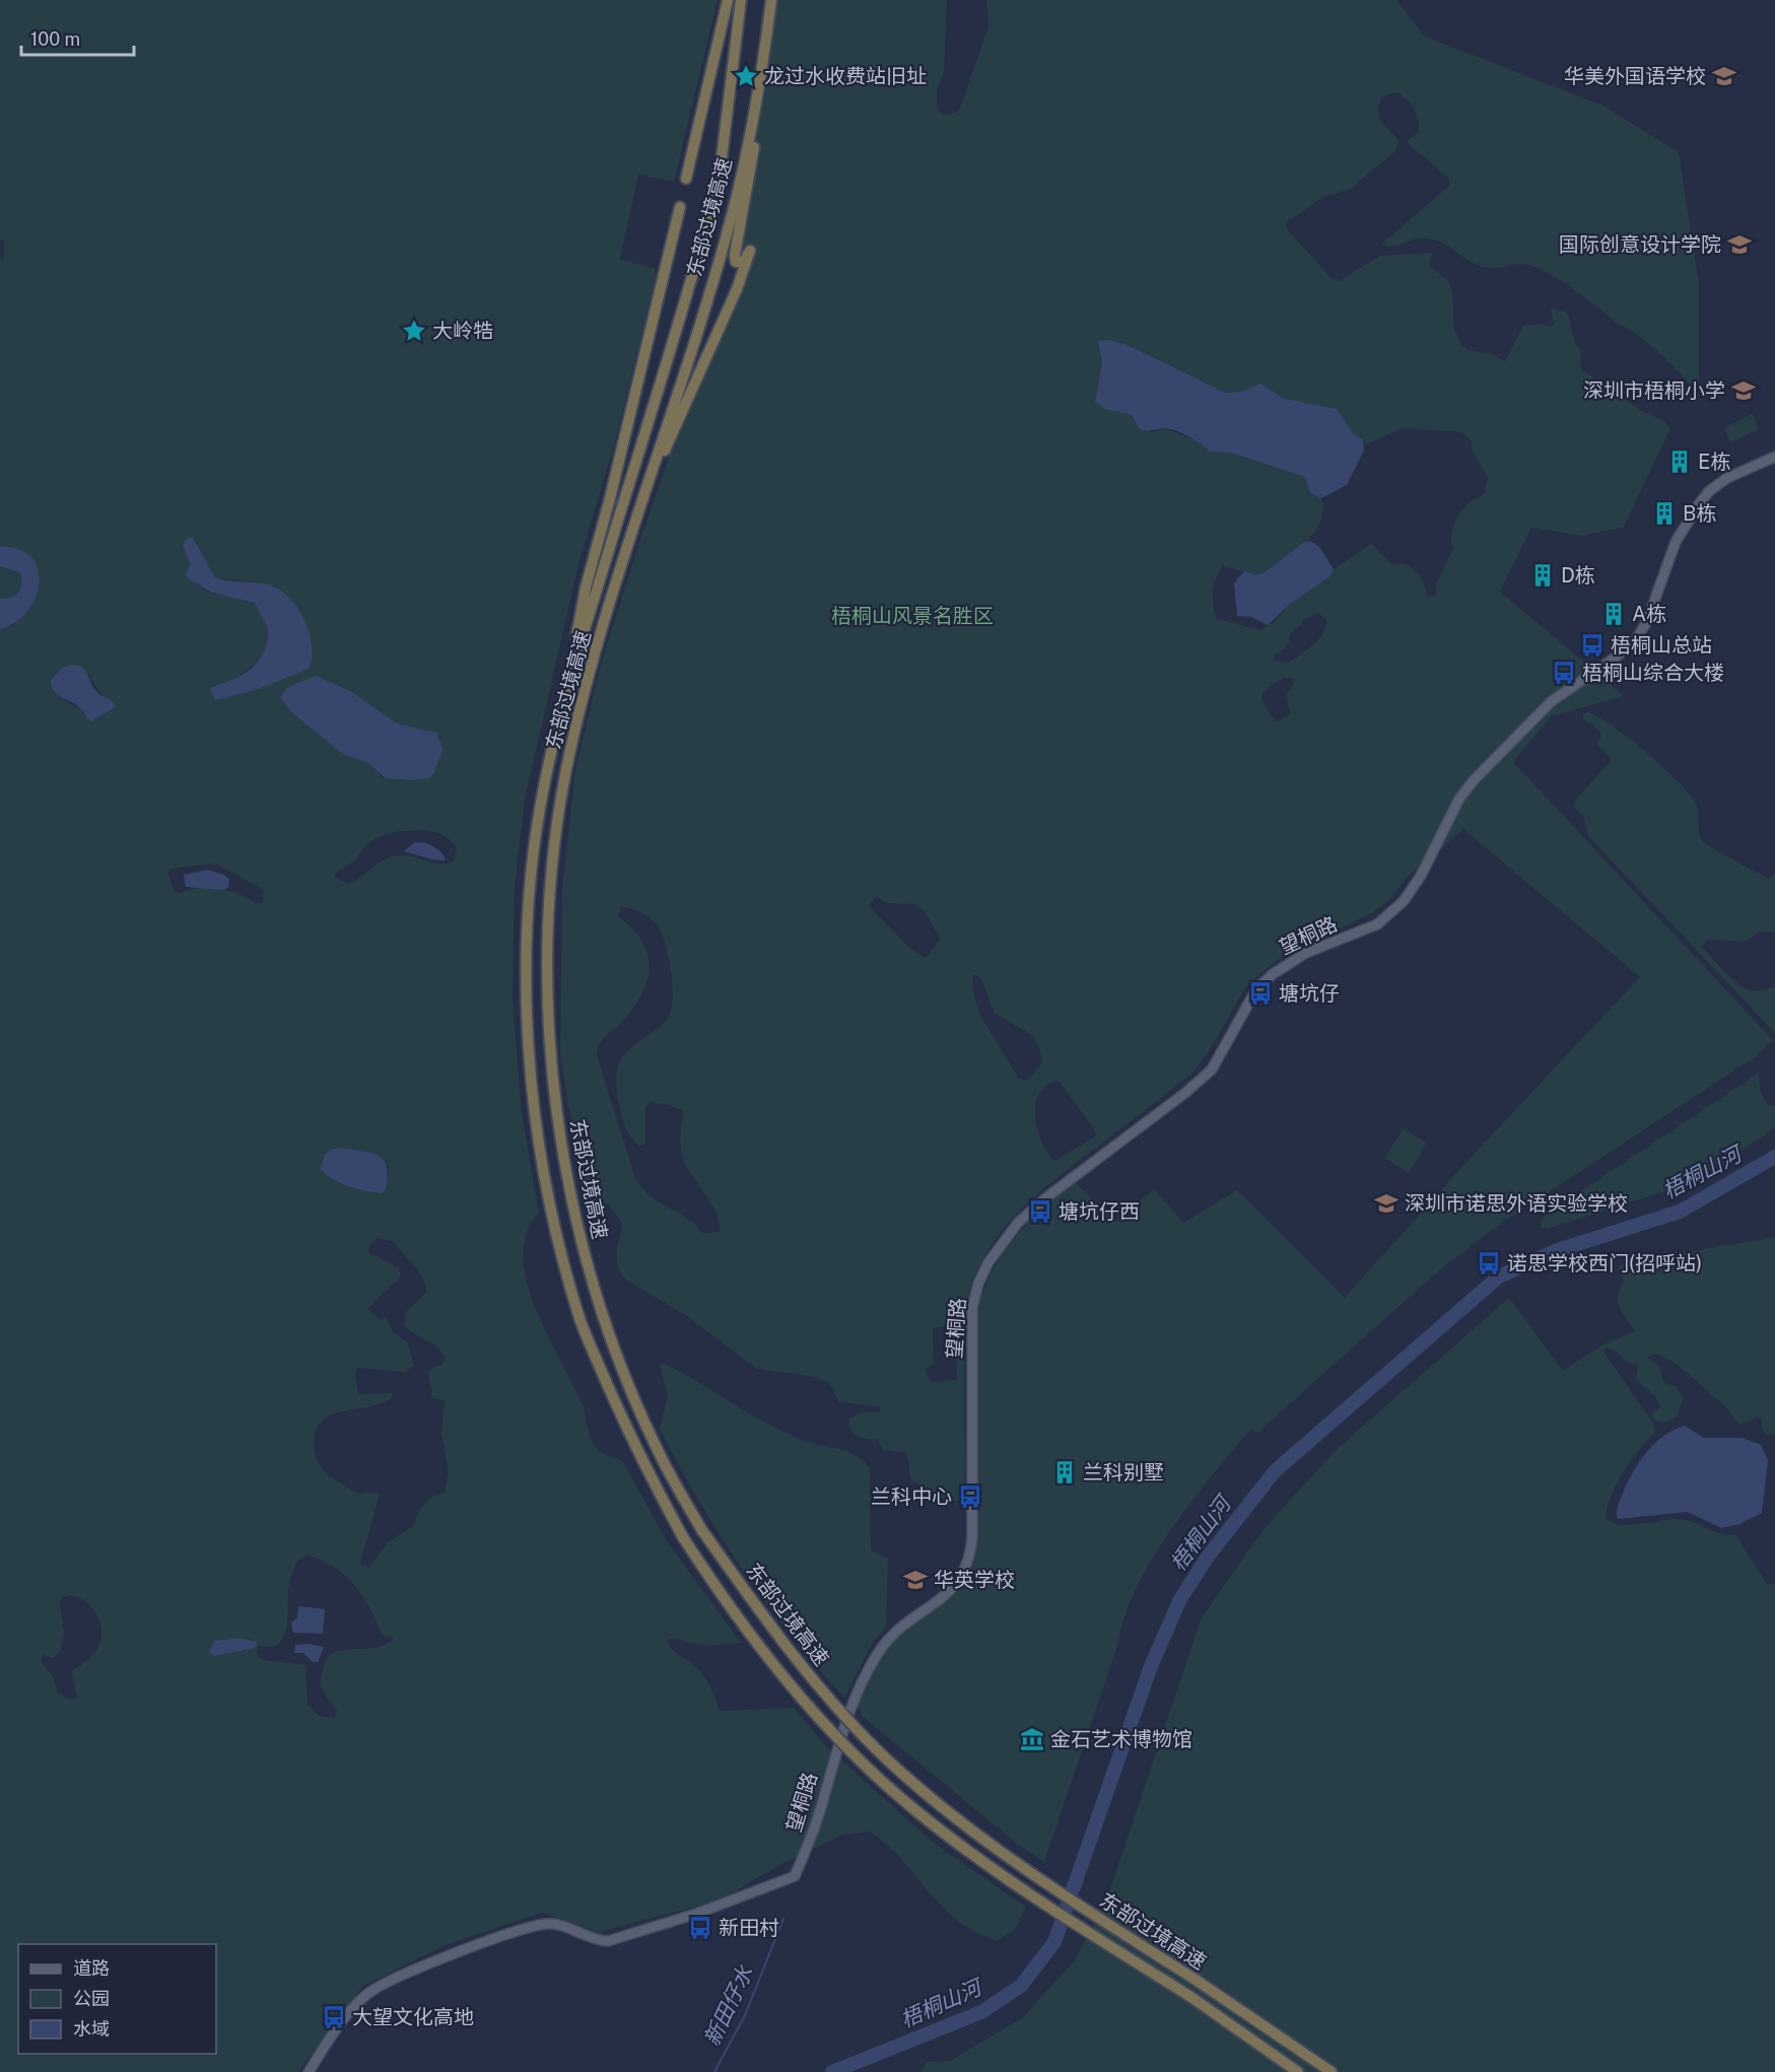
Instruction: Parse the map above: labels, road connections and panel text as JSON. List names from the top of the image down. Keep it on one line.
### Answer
{"streets":{"highway":["东部过境高速"],"main road":["望桐路"]},"water":["梧桐山河","新田仔水"],"parks":["梧桐山风景名胜区"],"places":{"place":["龙过水收费站旧址","大岭牿"],"school or university":["华美外国语学校","国际创意设计学院","深圳市梧桐小学","深圳市诺思外语实验学校","华英学校"],"building":["E栋","B栋","D栋","A栋","兰科别墅"],"bus stop":["梧桐山总站","梧桐山综合大楼","塘坑仔","塘坑仔西","诺思学校西门(招呼站)","兰科中心","新田村","大望文化高地"],"museum":["金石艺术博物馆"]},"legend":["道路","公园","水域"],"scale_bar":"100 m"}
